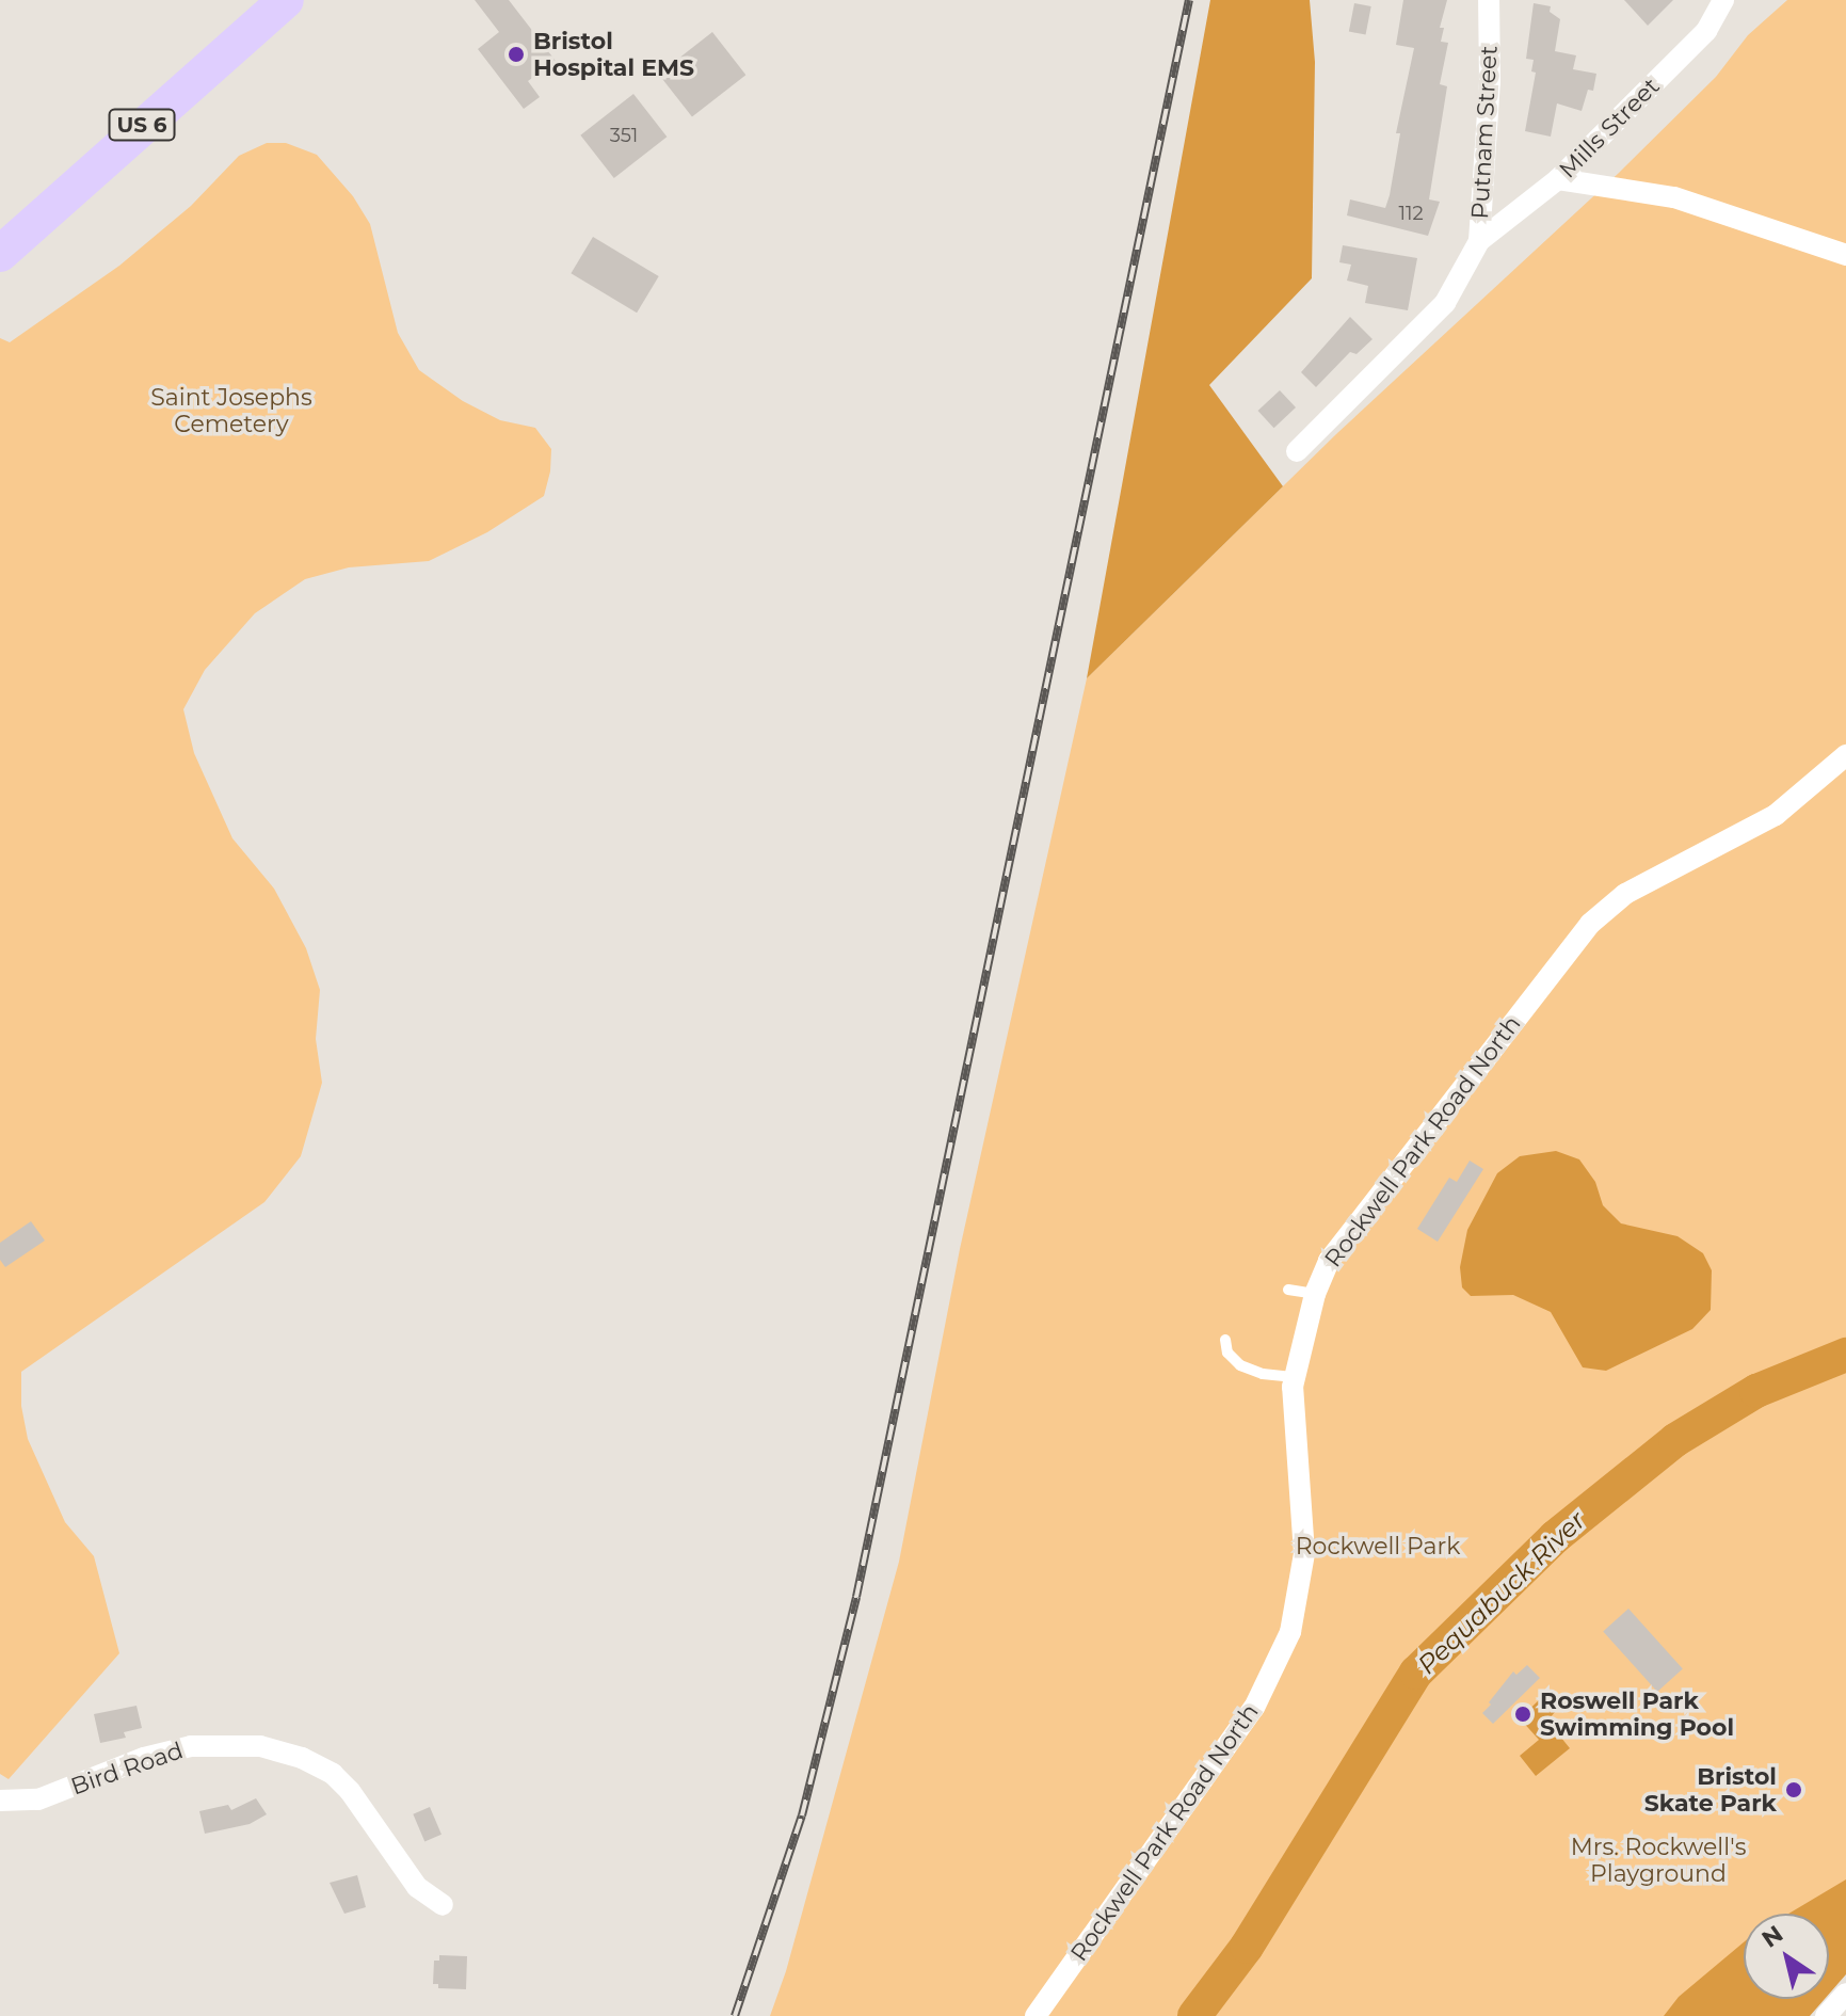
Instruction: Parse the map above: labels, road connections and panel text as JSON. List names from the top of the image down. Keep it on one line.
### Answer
{"streets":{"highway":["US 6"],"street":["Mills Street","Putnam Street","Rockwell Park Road North","Bird Road"]},"crossings":[["Mills Street","Putnam Street"]],"water":["Pequabuck River"],"parks":["Saint Josephs Cemetery","Rockwell Park","Mrs. Rockwell's Playground"],"places":["Bristol Hospital EMS","Roswell Park Swimming Pool","Bristol Skate Park"],"house_numbers":["351","112"],"north":"top left"}
